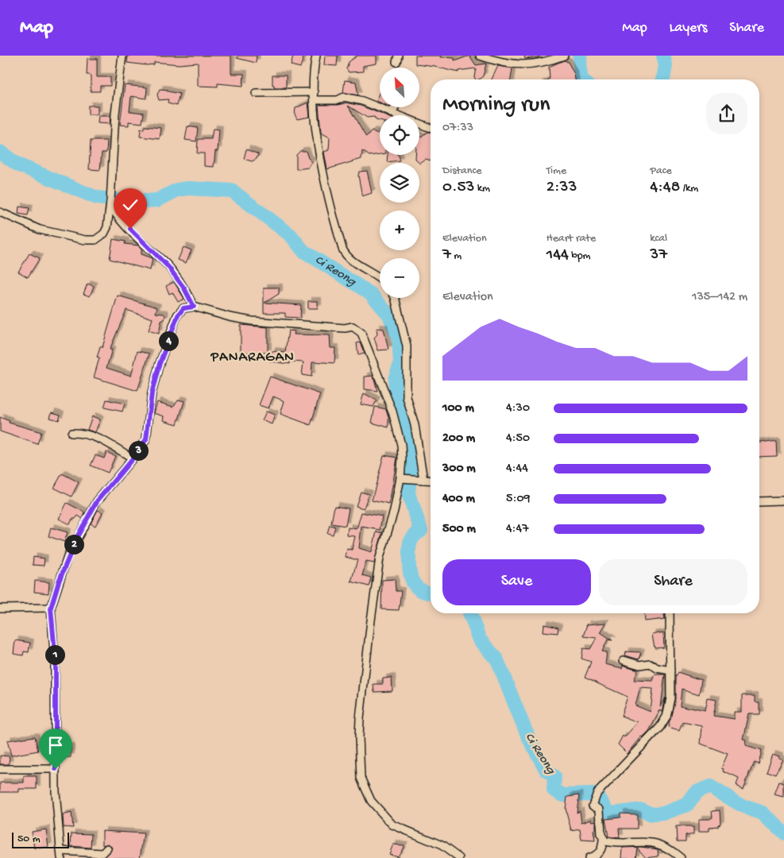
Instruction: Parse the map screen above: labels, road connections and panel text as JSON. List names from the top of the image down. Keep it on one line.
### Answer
{"districts":["PANARAGAN"],"water":["Ci Reong"],"scale_bar":"50 m","north":"top left","page":{"header":"Map","nav":["Map","Layers","Share"],"map_buttons":["+","−"],"heading":["Morning run","07:33"],"stats":[["Distance","0.53 km"],["Time","2:33"],["Pace","4:48 /km"],["Elevation","7 m"],["Heart rate","144 bpm"],["kcal","37"]],"chart":["Elevation","135–142 m"],"pins":["4","3","2","1"],"list":[{"name":"100 m","note":"4:30"},{"name":"200 m","note":"4:50"},{"name":"300 m","note":"4:44"},{"name":"400 m","note":"5:09"},{"name":"500 m","note":"4:47"}],"buttons":["Save","Share"],"scale":"50 m"}}
